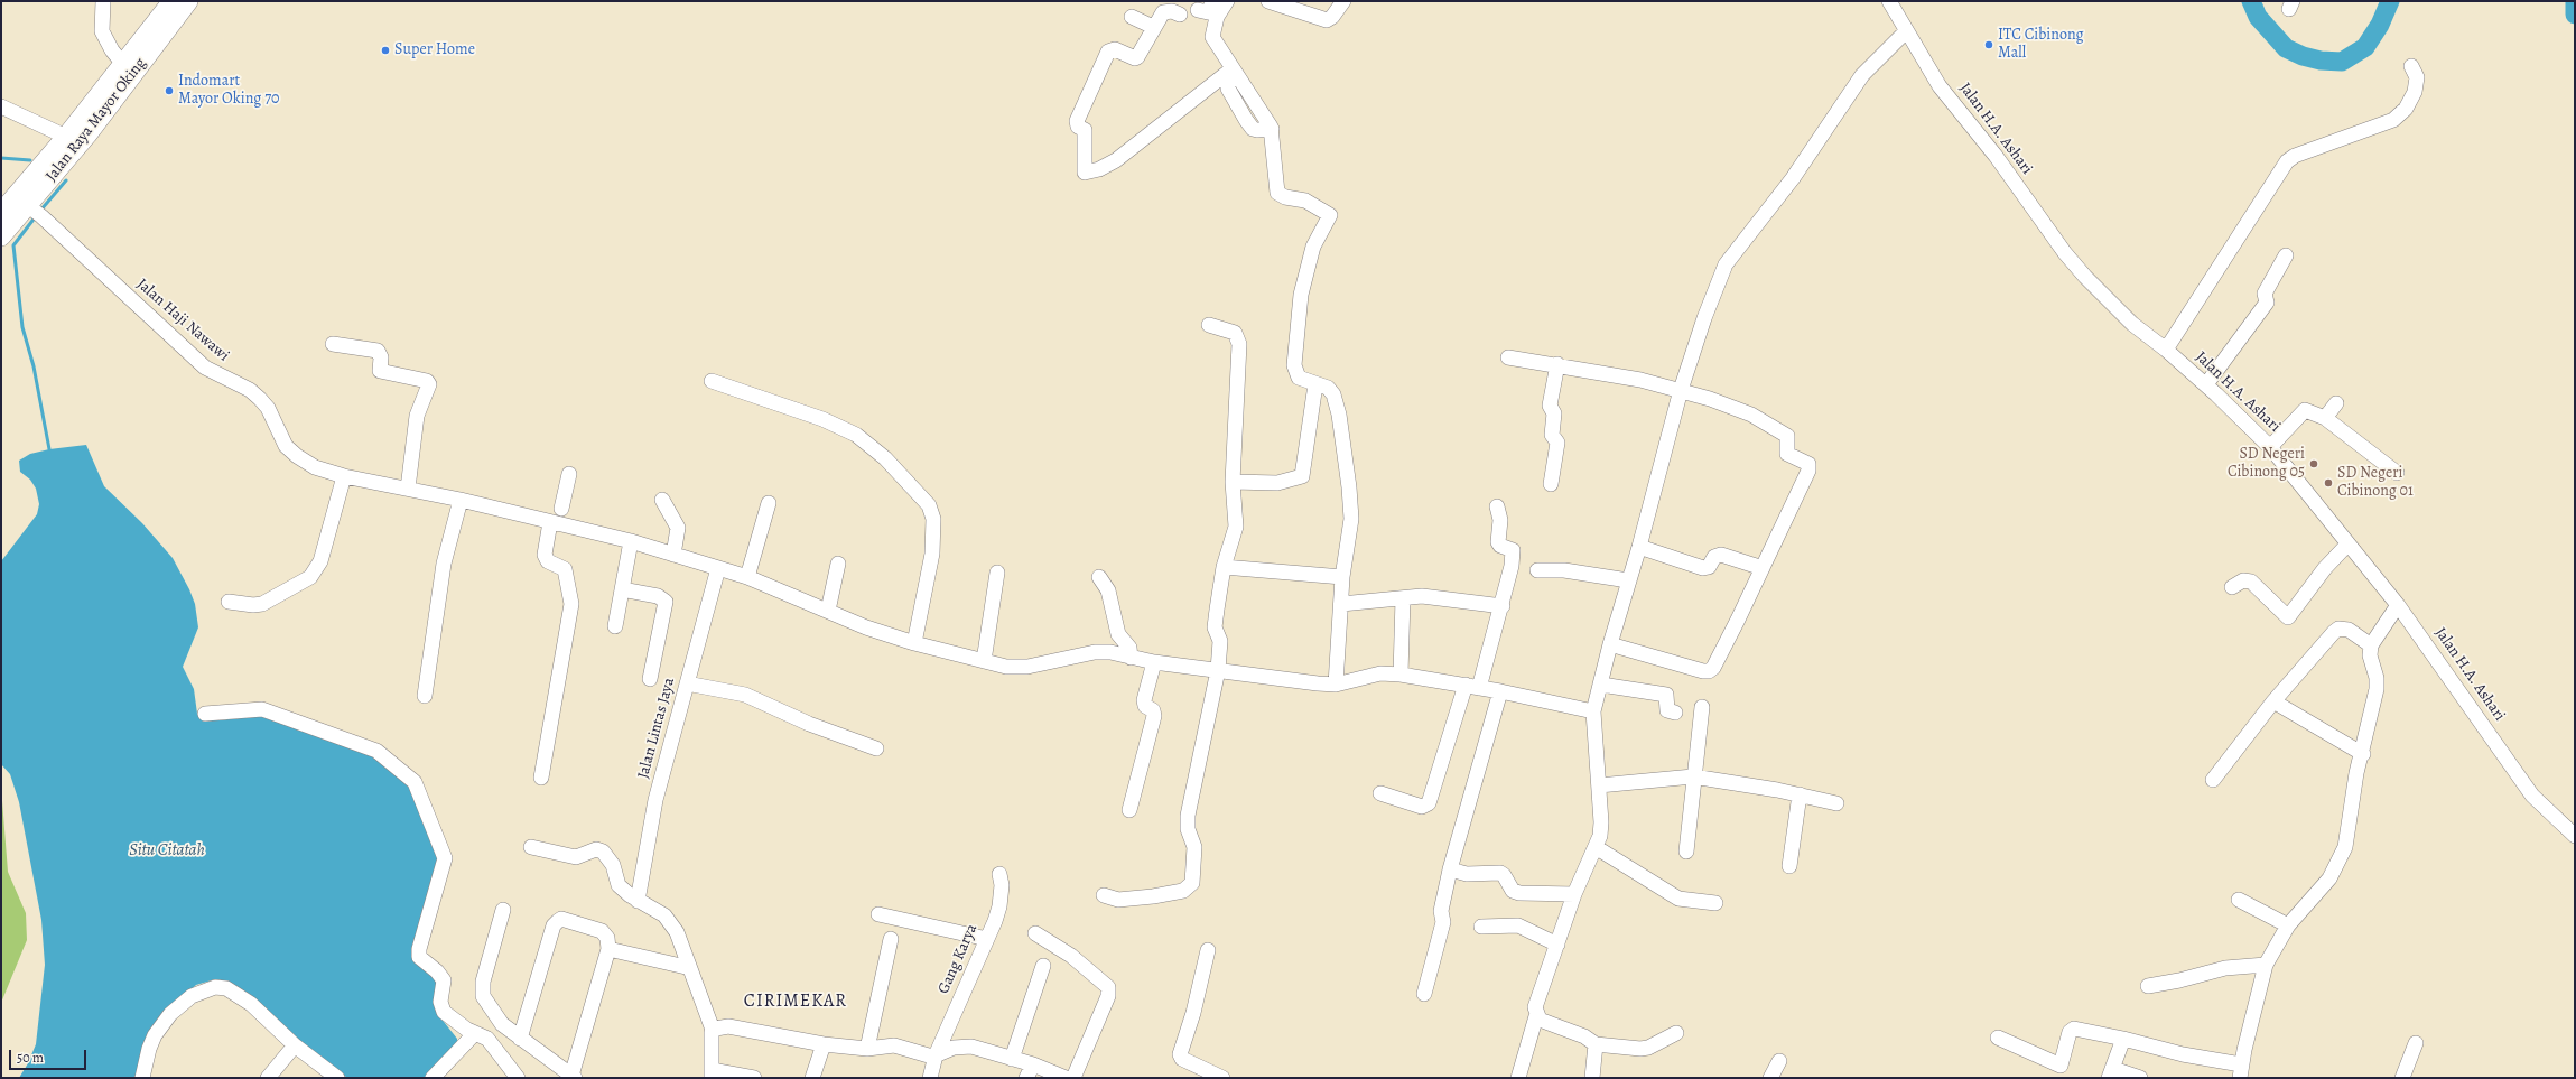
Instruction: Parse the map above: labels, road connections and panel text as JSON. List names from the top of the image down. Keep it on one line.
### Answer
{"streets":{"main road":["Jalan Raya Mayor Oking"],"street":["Jalan H.A. Ashari","Jalan Haji Nawawi","Jalan Lintas Jaya","Gang Karya"]},"crossings":[["Jalan Raya Mayor Oking","Jalan Haji Nawawi"],["Jalan Haji Nawawi","Jalan Lintas Jaya"]],"districts":["CIRIMEKAR"],"water":["Situ Citatah"],"places":["ITC Cibinong Mall","Super Home","Indomart Mayor Oking 70","SD Negeri Cibinong 05","SD Negeri Cibinong 01"],"scale_bar":"50 m"}
